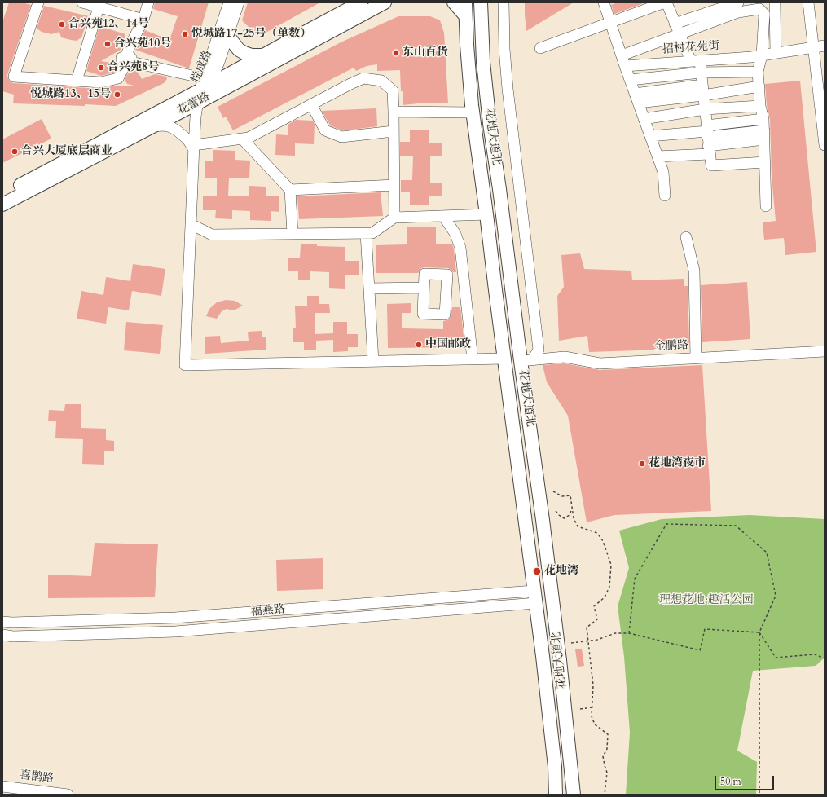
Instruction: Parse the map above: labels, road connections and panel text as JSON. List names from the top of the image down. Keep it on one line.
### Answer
{"streets":{"main road":["花蕾路","花地大道北"],"street":["招村花苑街","悦成路","金鹏路","福燕路","喜鹊路"]},"crossings":[["悦成路","花蕾路"],["花地大道北","金鹏路"],["花地大道北","福燕路"]],"parks":["理想花地·趣活公园"],"places":["合兴苑12、14号","悦城路17-25号（单数）","合兴苑10号","东山百货","合兴苑8号","悦城路13、15号","合兴大厦底层商业","中国邮政","花地湾夜市","花地湾"],"scale_bar":"50 m"}
